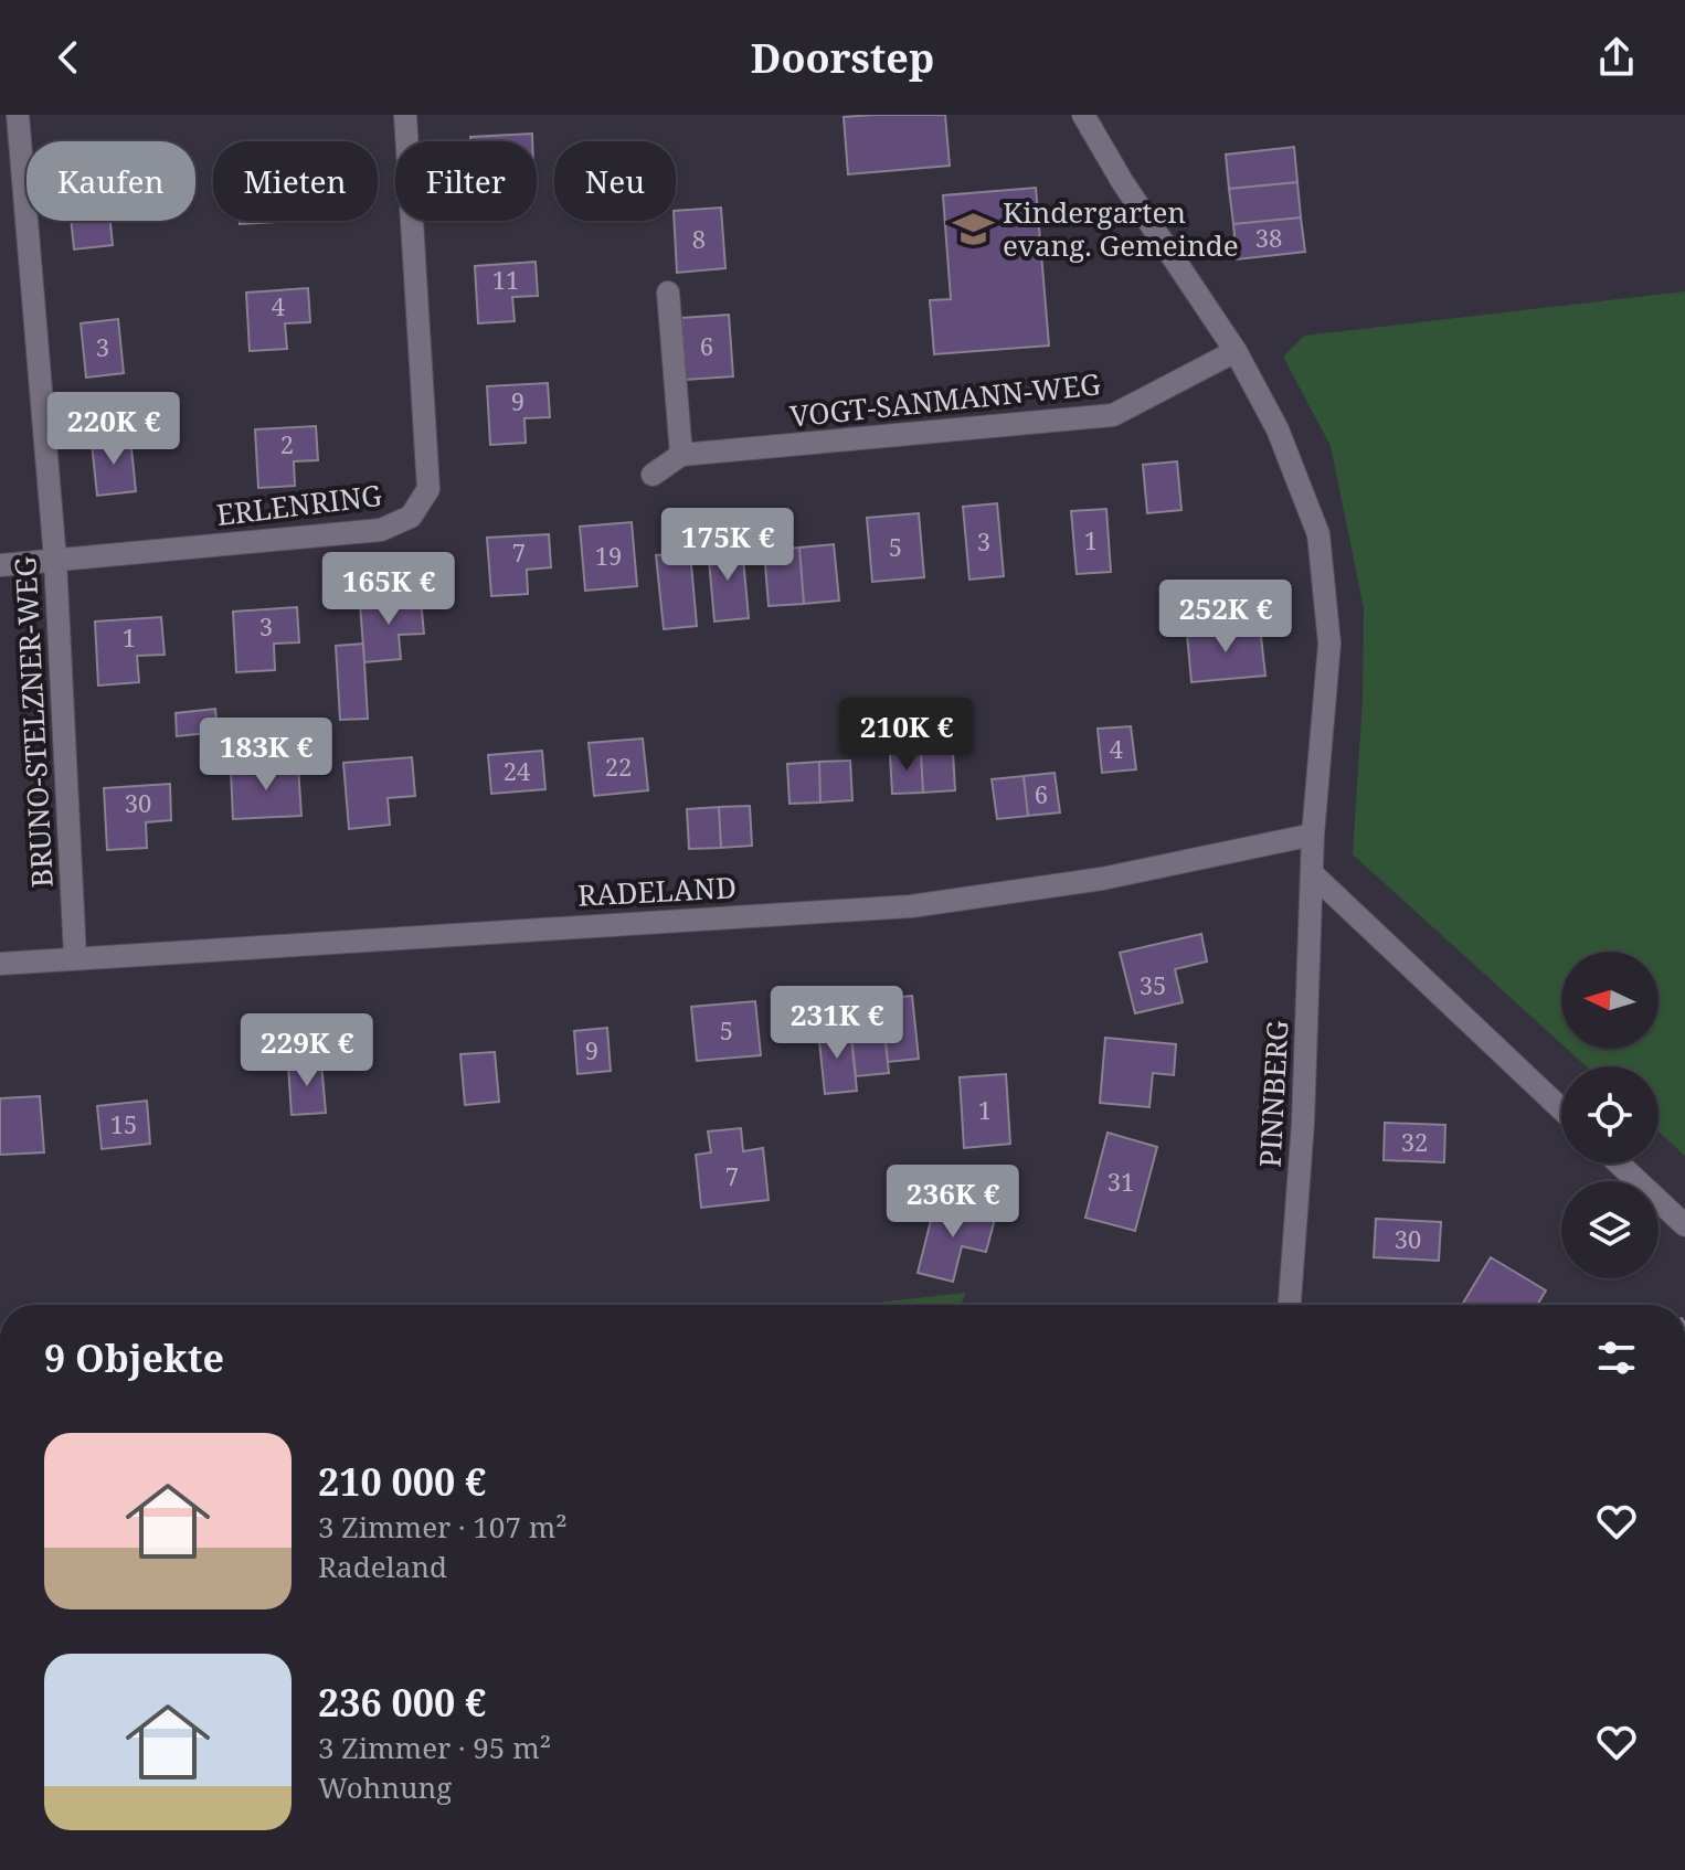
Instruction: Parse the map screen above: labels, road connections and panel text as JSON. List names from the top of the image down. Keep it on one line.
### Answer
{"streets":{"street":["VOGT-SANMANN-WEG","ERLENRING","BRUNO-STELZNER-WEG","RADELAND","PINNBERG"]},"crossings":[["VOGT-SANMANN-WEG","PINNBERG"],["ERLENRING","BRUNO-STELZNER-WEG"],["BRUNO-STELZNER-WEG","RADELAND"],["RADELAND","PINNBERG"]],"places":{"school or university":["Kindergarten evang. Gemeinde"]},"house_numbers":["38","8","11","4","6","3","9","2","1","3","5","7","19","3","1","4","22","24","6","30","35","5","9","1","15","32","7","31","30"],"north":"left","page":{"header":"Doorstep","chip":["Kaufen","Mieten","Filter","Neu"],"price":["220K €","175K €","165K €","252K €","210K €","183K €","231K €","229K €","236K €"],"heading":"9 Objekte","list":[{"name":"210 000 €","note":"3 Zimmer · 107 m² · Radeland"},{"name":"236 000 €","note":"3 Zimmer · 95 m² · Wohnung"}]}}
